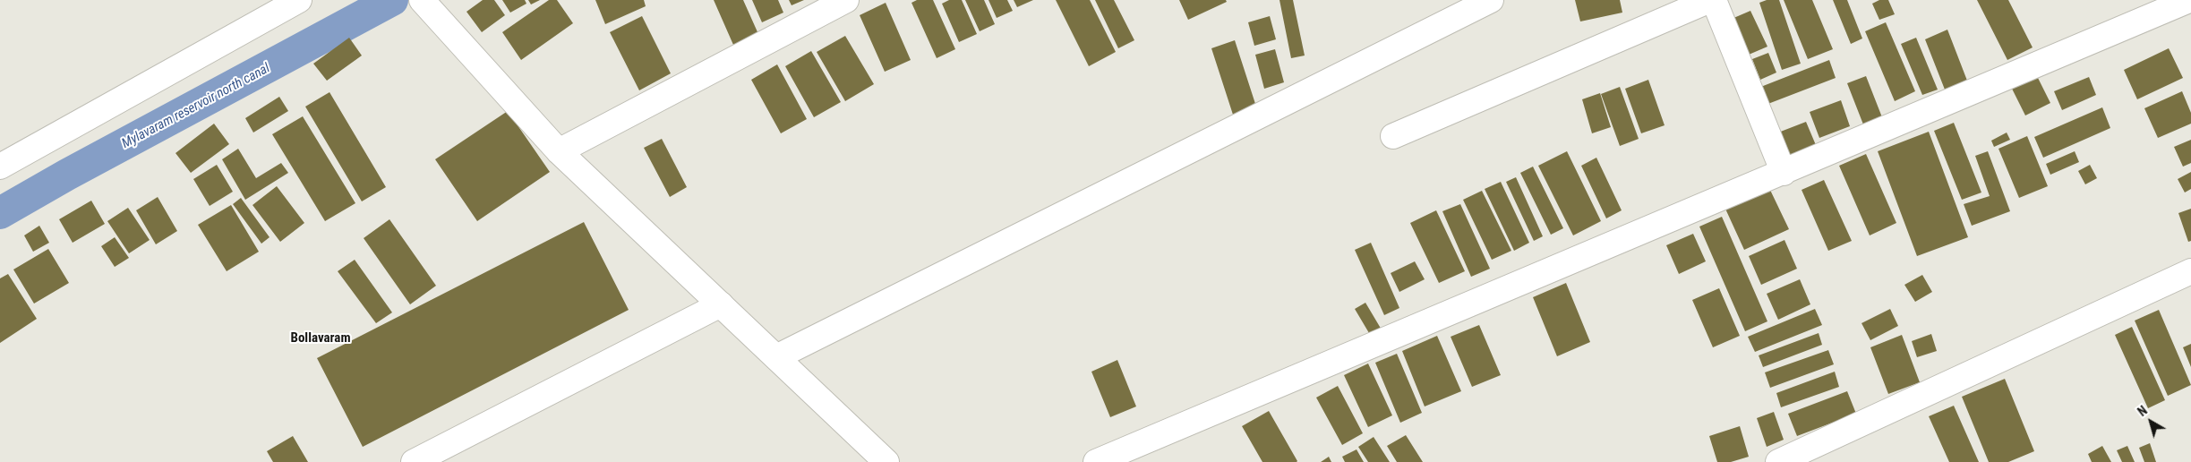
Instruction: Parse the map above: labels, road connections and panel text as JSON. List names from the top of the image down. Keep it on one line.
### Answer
{"districts":["Bollavaram"],"water":["Mylavaram reservoir north canal"],"north":"top left"}
